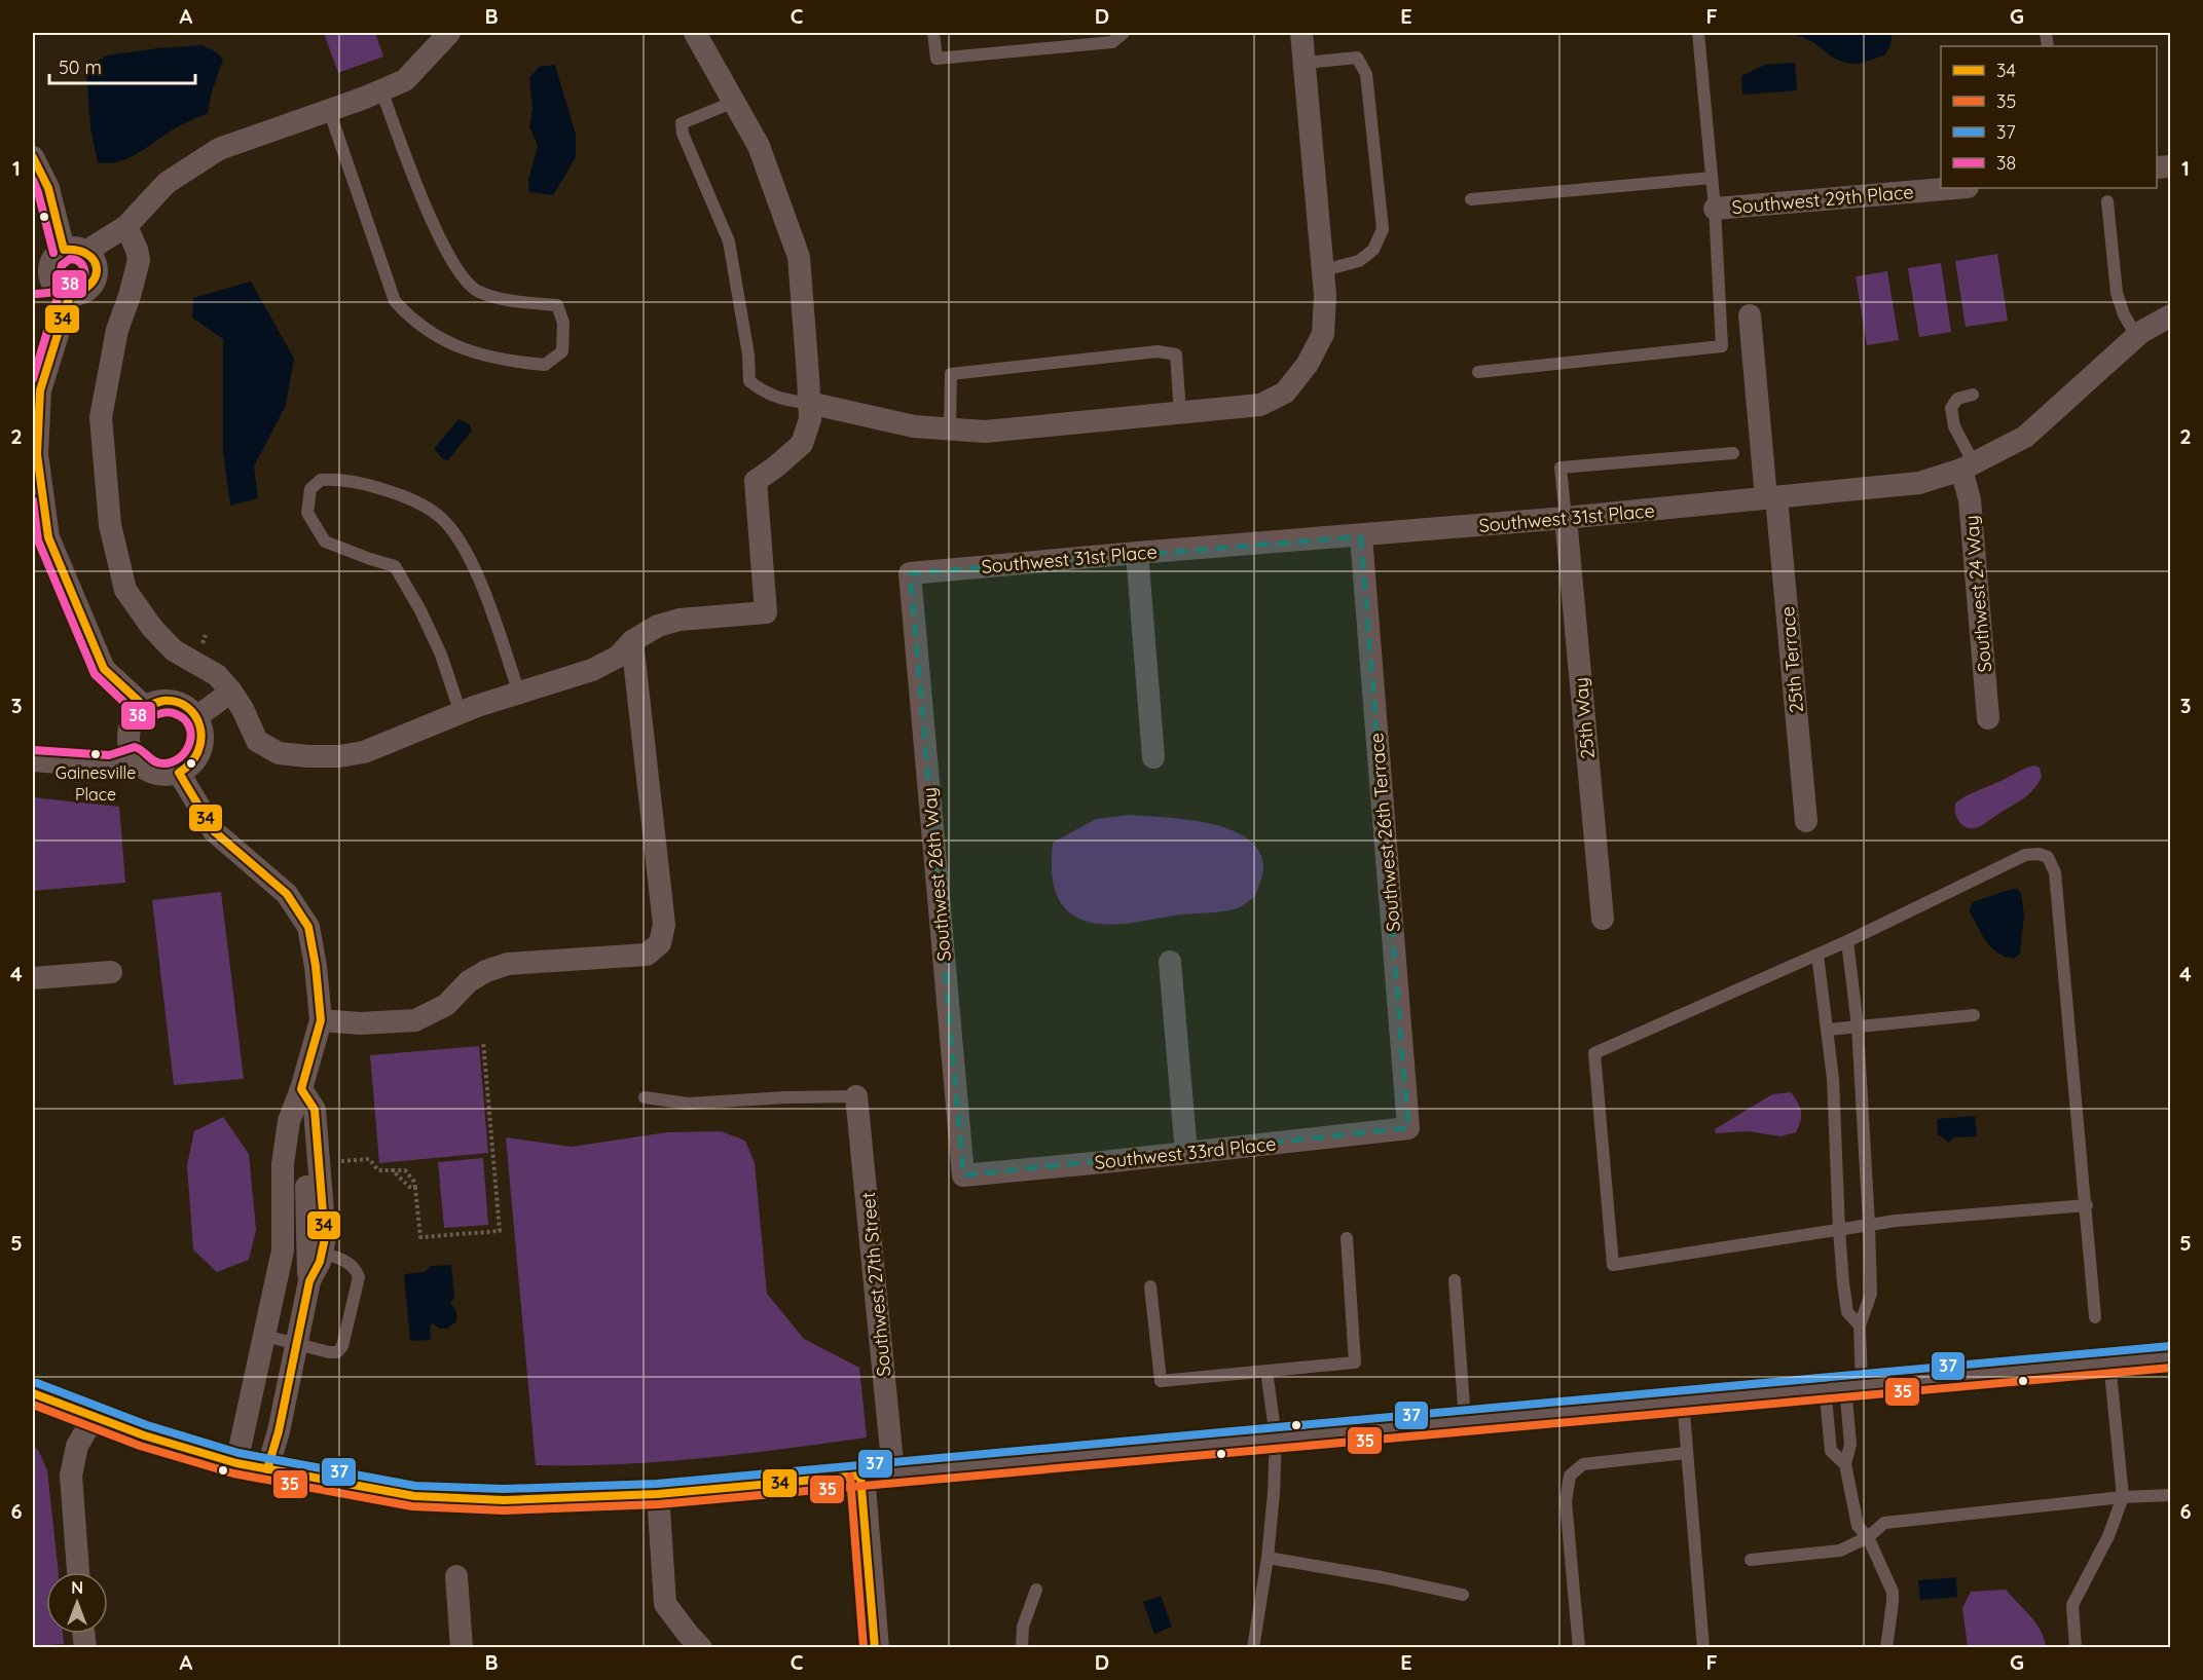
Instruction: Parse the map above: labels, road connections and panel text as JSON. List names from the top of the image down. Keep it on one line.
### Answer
{"streets":{"street":["Southwest 29th Place","Southwest 31st Place","Southwest 24 Way","25th Terrace","25th Way","Southwest 26th Terrace","Southwest 26th Way","Southwest 33rd Place","Southwest 27th Street"]},"crossings":[["Southwest 31st Place","Southwest 24 Way"],["Southwest 31st Place","25th Terrace"],["Southwest 31st Place","25th Way"],["Southwest 31st Place","Southwest 26th Terrace"],["Southwest 31st Place","Southwest 26th Way"],["Southwest 26th Terrace","Southwest 33rd Place"],["Southwest 26th Way","Southwest 33rd Place"]],"places":["Gainesville Place"],"lines":["transit line 34","transit line 38","transit line 37","transit line 35"],"legend":["34","35","37","38"],"scale_bar":"50 m","north":"top","grid":{"columns":["A","B","C","D","E","F","G"],"rows":["1","2","3","4","5","6"]}}
